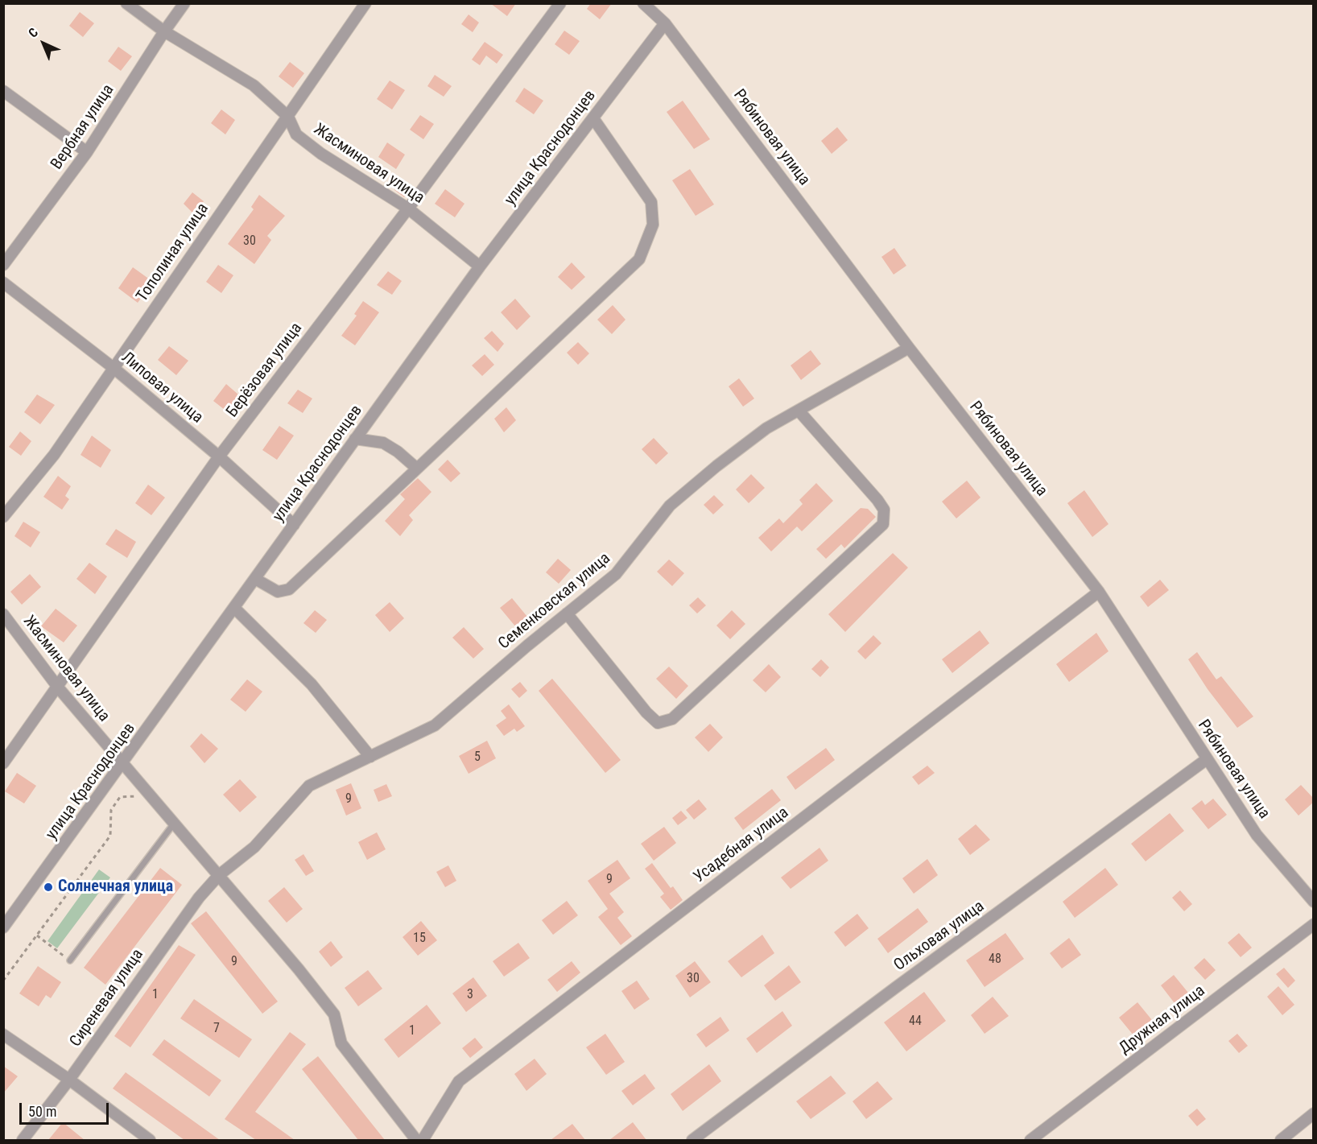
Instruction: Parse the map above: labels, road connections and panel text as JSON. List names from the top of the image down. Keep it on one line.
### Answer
{"streets":{"street":["Вербная улица","Рябиновая улица","улица Краснодонцев","Жасминовая улица","Тополиная улица","Берёзовая улица","Липовая улица","Семенковская улица","Усадебная улица","Ольховая улица","Сиреневая улица","Дружная улица"]},"crossings":[["Вербная улица","Жасминовая улица"],["Рябиновая улица","улица Краснодонцев"],["Рябиновая улица","Семенковская улица"],["Рябиновая улица","Усадебная улица"],["Рябиновая улица","Ольховая улица"],["улица Краснодонцев","Жасминовая улица"],["улица Краснодонцев","Липовая улица"],["Жасминовая улица","Тополиная улица"],["Жасминовая улица","Берёзовая улица"],["Жасминовая улица","Семенковская улица"],["Жасминовая улица","Сиреневая улица"],["Тополиная улица","Липовая улица"],["Берёзовая улица","Липовая улица"],["Семенковская улица","Сиреневая улица"]],"places":["Солнечная улица"],"house_numbers":["30","5","9","9","15","48","9","30","1","3","44","7","1"],"scale_bar":"50 m","north":"top left"}
